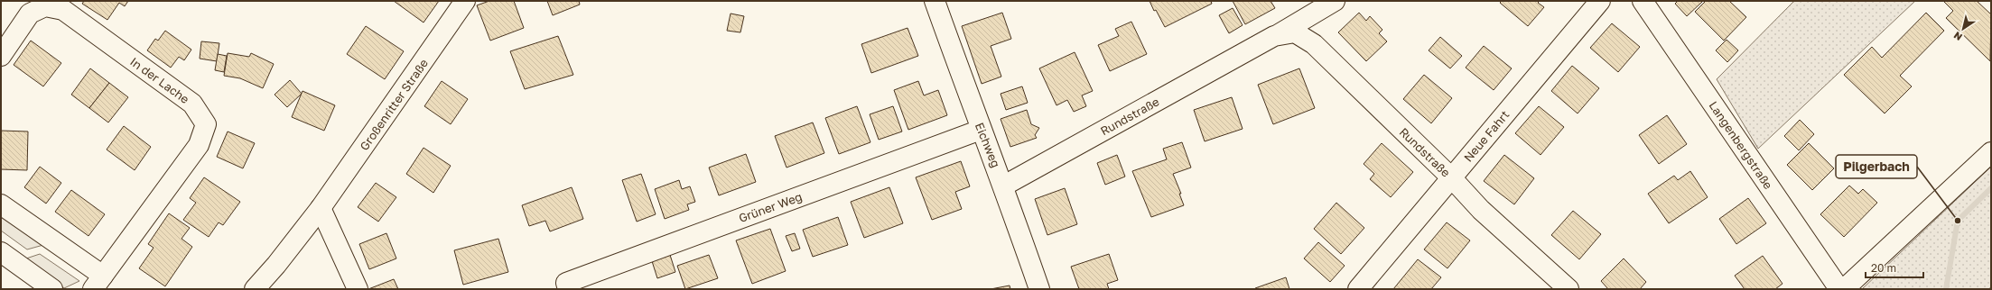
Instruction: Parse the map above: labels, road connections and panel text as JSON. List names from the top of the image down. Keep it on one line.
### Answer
{"streets":{"street":["In der Lache","Großenritter Straße","Rundstraße","Neue Fahrt","Eichweg","Langenbergstraße","Grüner Weg"]},"crossings":[["Rundstraße","Neue Fahrt"],["Rundstraße","Eichweg"],["Eichweg","Grüner Weg"]],"places":["Pilgerbach"],"scale_bar":"20 m","north":"bottom left"}
